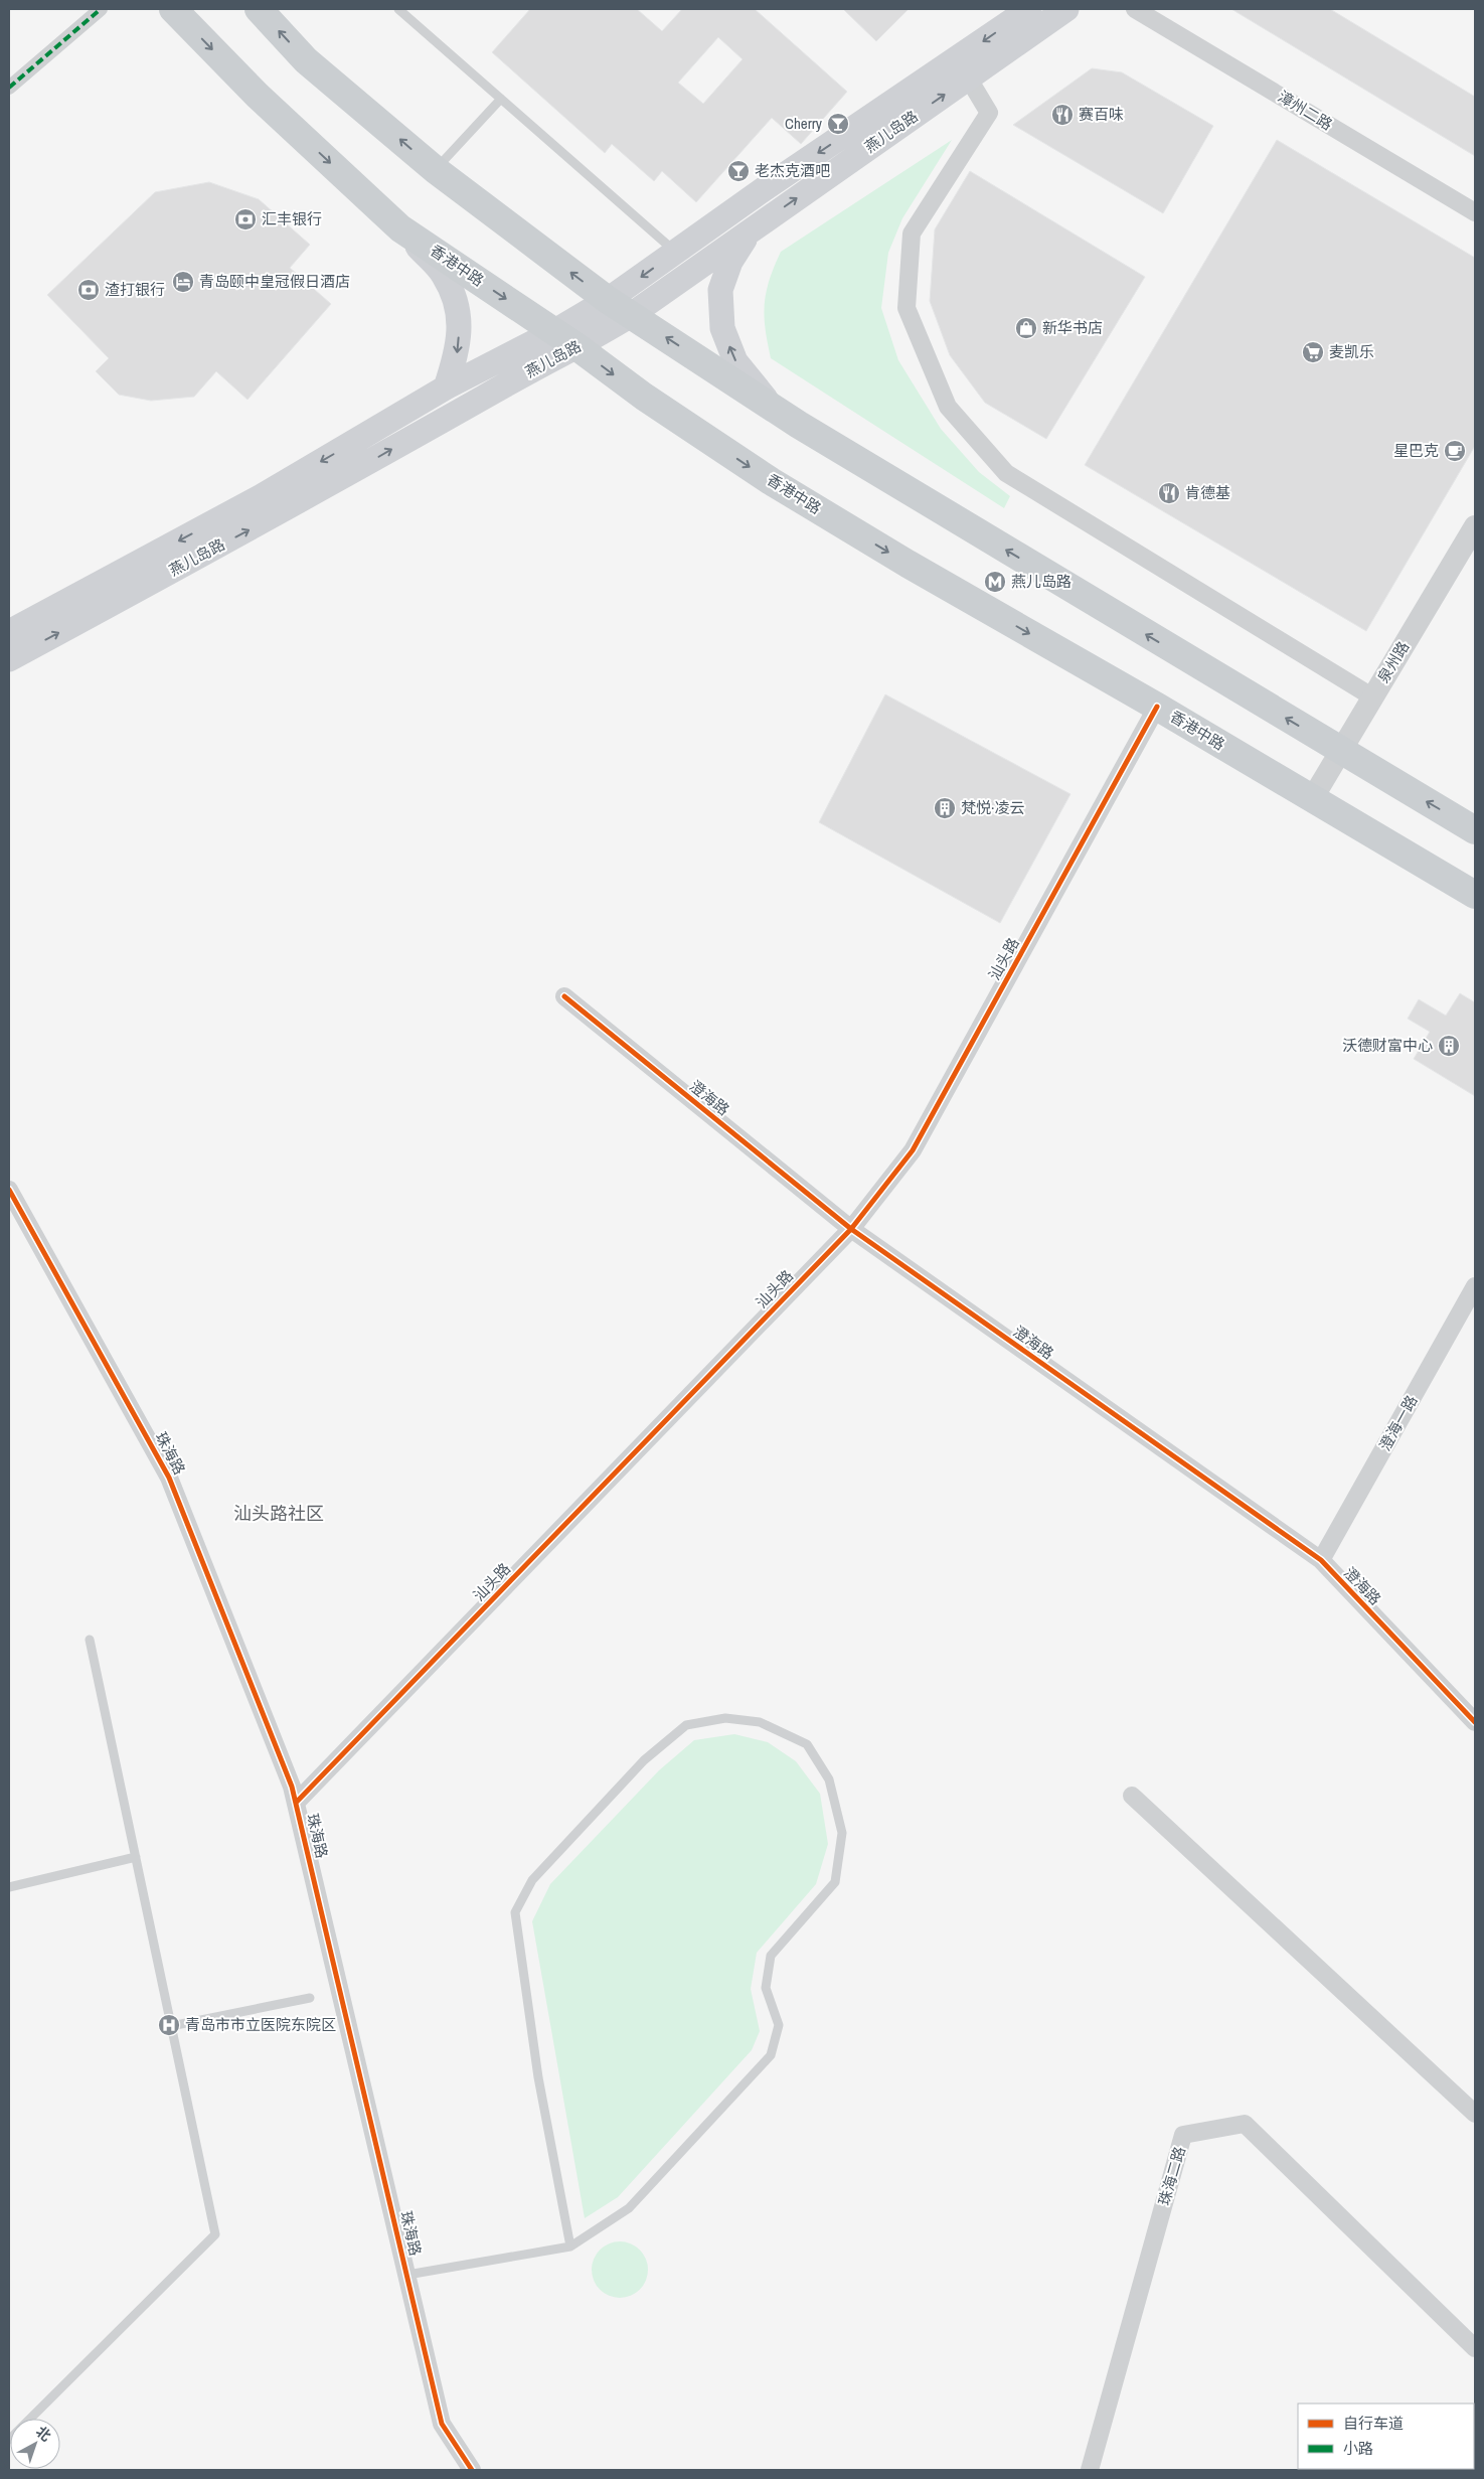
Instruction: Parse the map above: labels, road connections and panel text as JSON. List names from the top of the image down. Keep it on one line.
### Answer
{"streets":{"main road":["燕儿岛路","香港中路"],"street":["漳州二路","泉州路","汕头路","澄海路","澄海一路","珠海路","珠海二路"]},"crossings":[["燕儿岛路","香港中路"],["香港中路","泉州路"],["香港中路","汕头路"],["汕头路","澄海路"],["汕头路","珠海路"],["澄海路","澄海一路"]],"districts":["汕头路社区"],"places":{"restaurant":["赛百味","肯德基"],"bar":["Cherry","老杰克酒吧"],"bank":["汇丰银行","渣打银行"],"hotel":["青岛颐中皇冠假日酒店"],"shop":["新华书店"],"supermarket":["麦凯乐"],"cafe":["星巴克"],"metro station":["燕儿岛路"],"building":["梵悦·凌云","沃德财富中心"],"hospital":["青岛市市立医院东院区"]},"legend":["自行车道","小路"],"north":"top right"}
